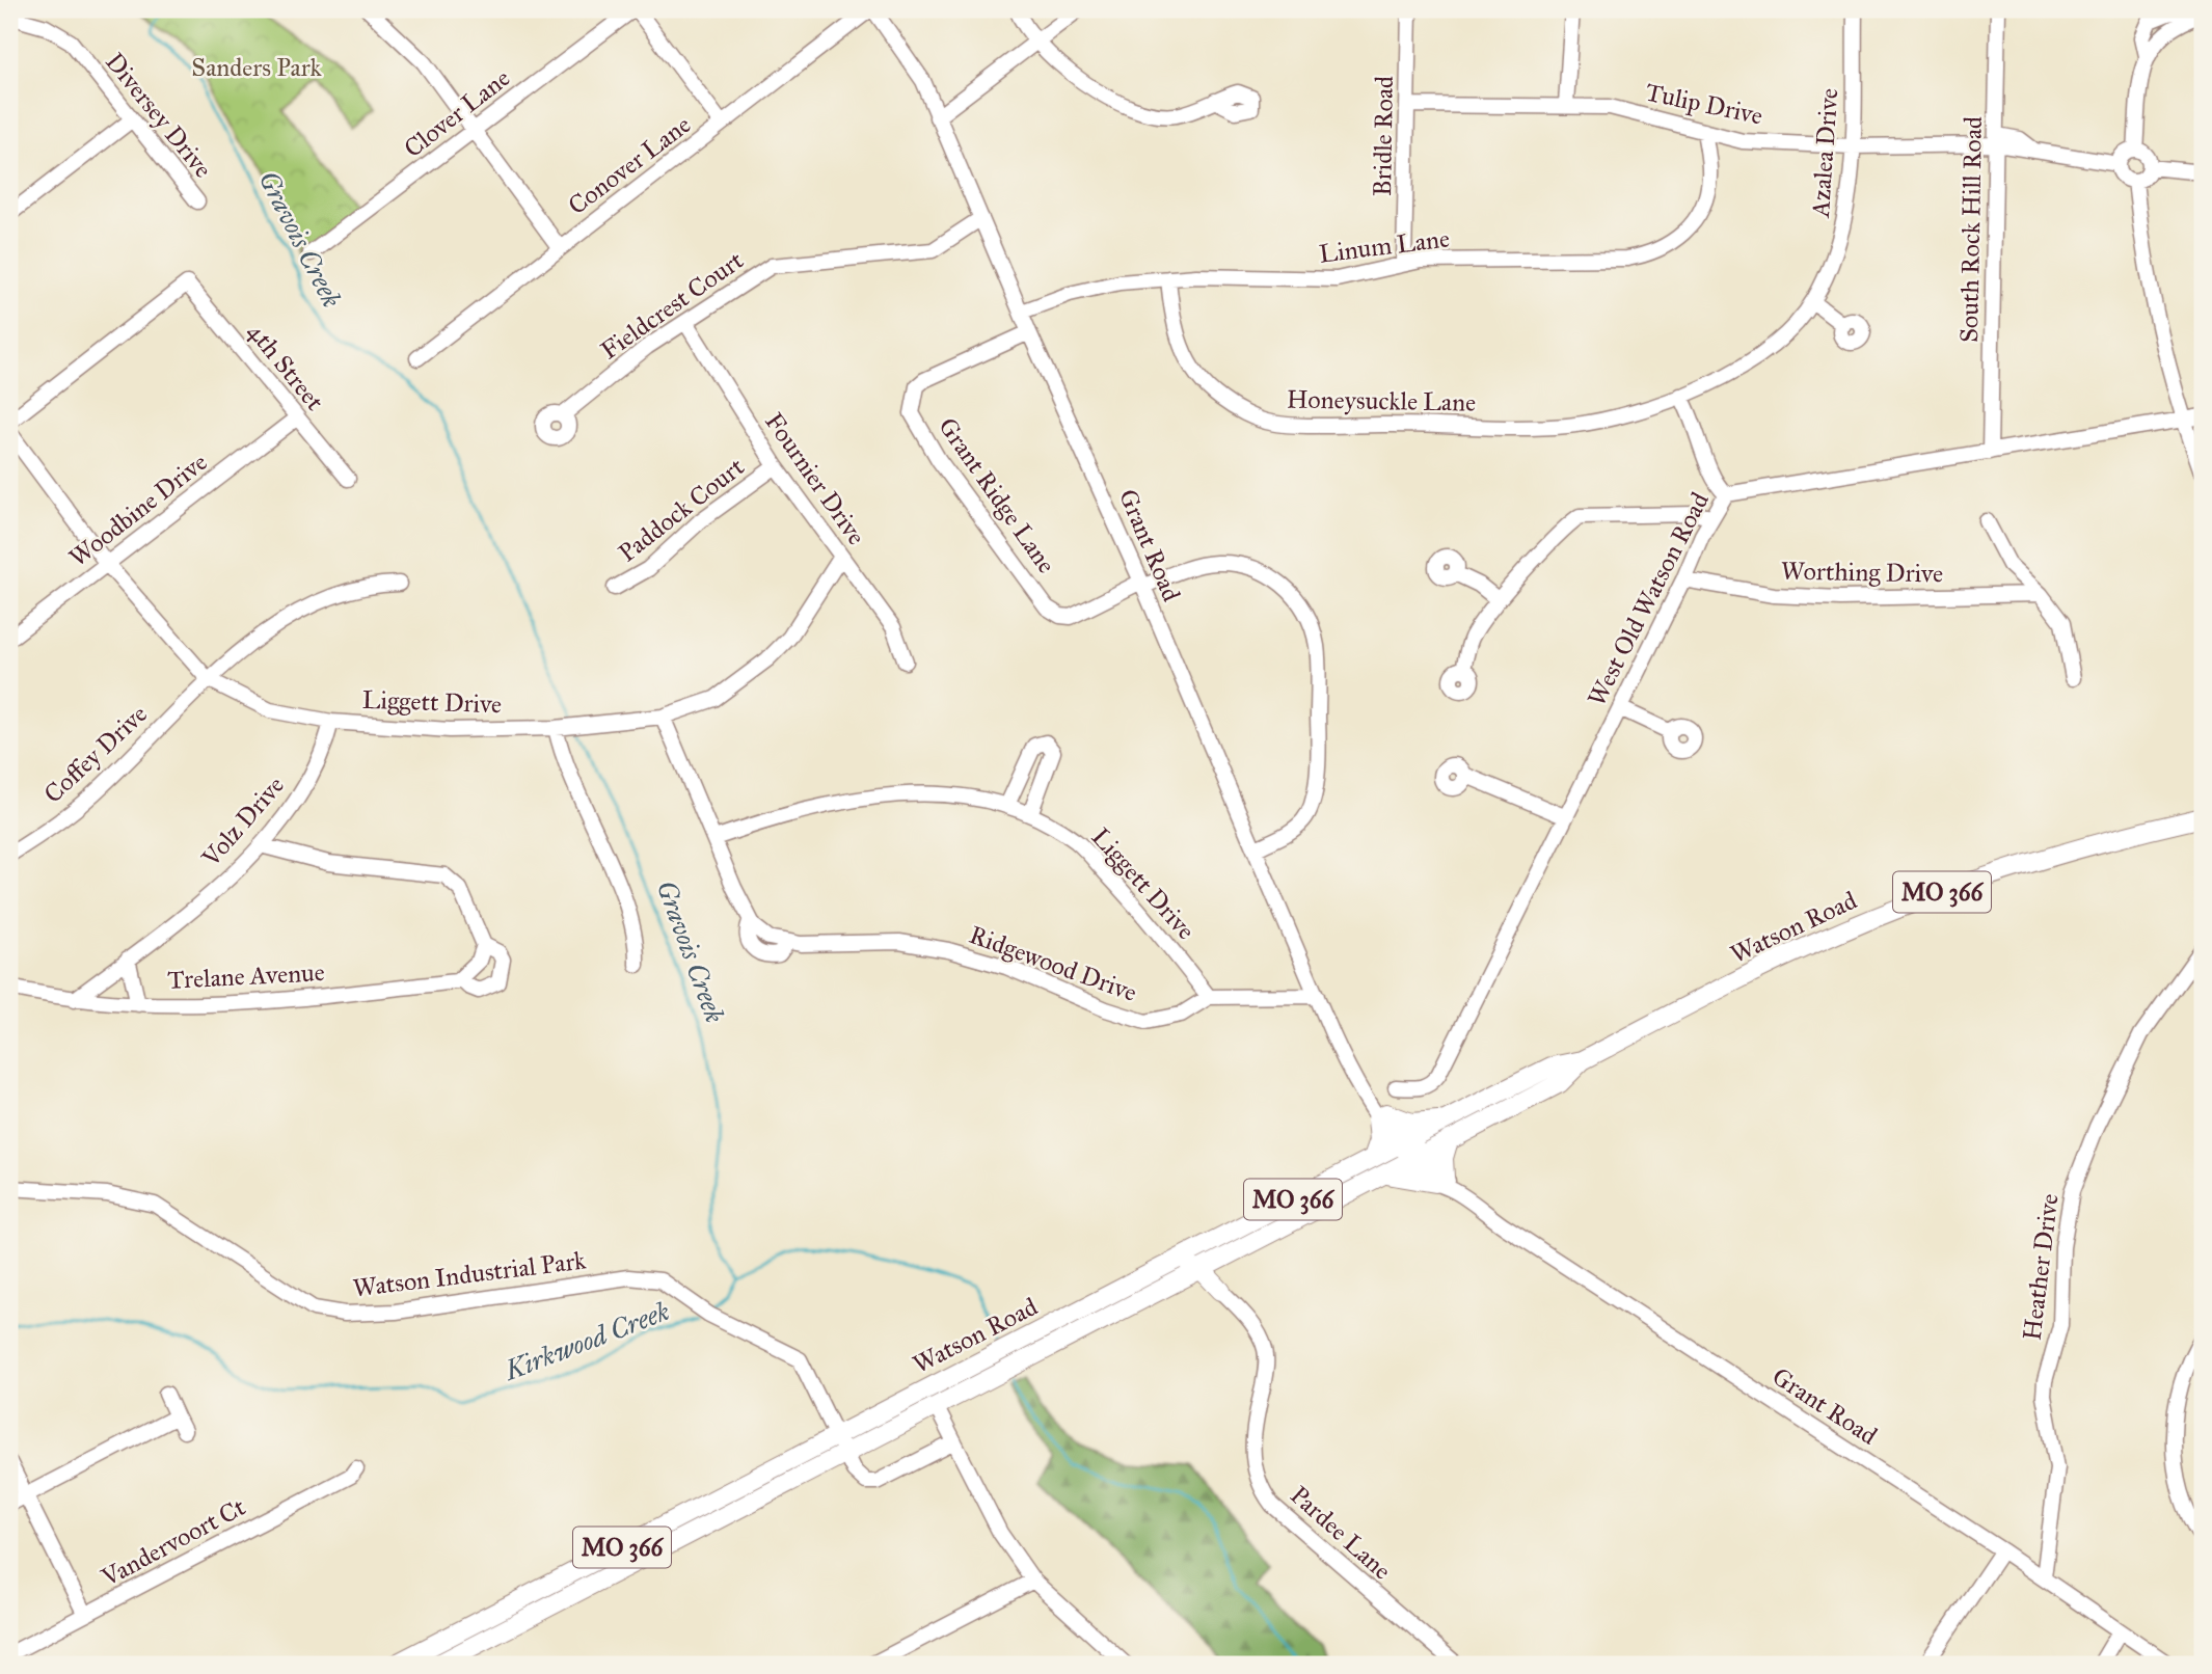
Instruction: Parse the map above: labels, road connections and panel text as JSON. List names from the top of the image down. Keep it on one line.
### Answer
{"streets":{"main road":["MO 366","Watson Road"],"street":["Tulip Drive","Clover Lane","Diversey Drive","Bridle Road","Azalea Drive","Conover Lane","South Rock Hill Road","Linum Lane","Fieldcrest Court","4th Street","Honeysuckle Lane","Fournier Drive","Grant Ridge Lane","Woodbine Drive","Paddock Court","Grant Road","Worthing Drive","West Old Watson Road","Liggett Drive","Coffey Drive","Volz Drive","Ridgewood Drive","Trelane Avenue","Heather Drive","Watson Industrial Park","Pardee Lane","Vandervoort Ct"]},"crossings":[["Tulip Drive","Bridle Road"],["Tulip Drive","Azalea Drive"],["Tulip Drive","South Rock Hill Road"],["Tulip Drive","Linum Lane"],["Bridle Road","Linum Lane"],["Azalea Drive","Honeysuckle Lane"],["Conover Lane","Grant Road"],["South Rock Hill Road","West Old Watson Road"],["Linum Lane","Honeysuckle Lane"],["Linum Lane","Grant Road"],["Fieldcrest Court","Fournier Drive"],["Fieldcrest Court","Grant Road"],["4th Street","Woodbine Drive"],["Fournier Drive","Paddock Court"],["Fournier Drive","Liggett Drive"],["Grant Ridge Lane","Grant Road"],["Grant Road","Watson Road"],["Grant Road","Heather Drive"],["Worthing Drive","West Old Watson Road"],["Liggett Drive","Coffey Drive"],["Liggett Drive","Volz Drive"],["Liggett Drive","Ridgewood Drive"],["Volz Drive","Trelane Avenue"],["Watson Road","Watson Industrial Park"]],"water":["Gravois Creek","Kirkwood Creek"],"parks":["Sanders Park"]}
